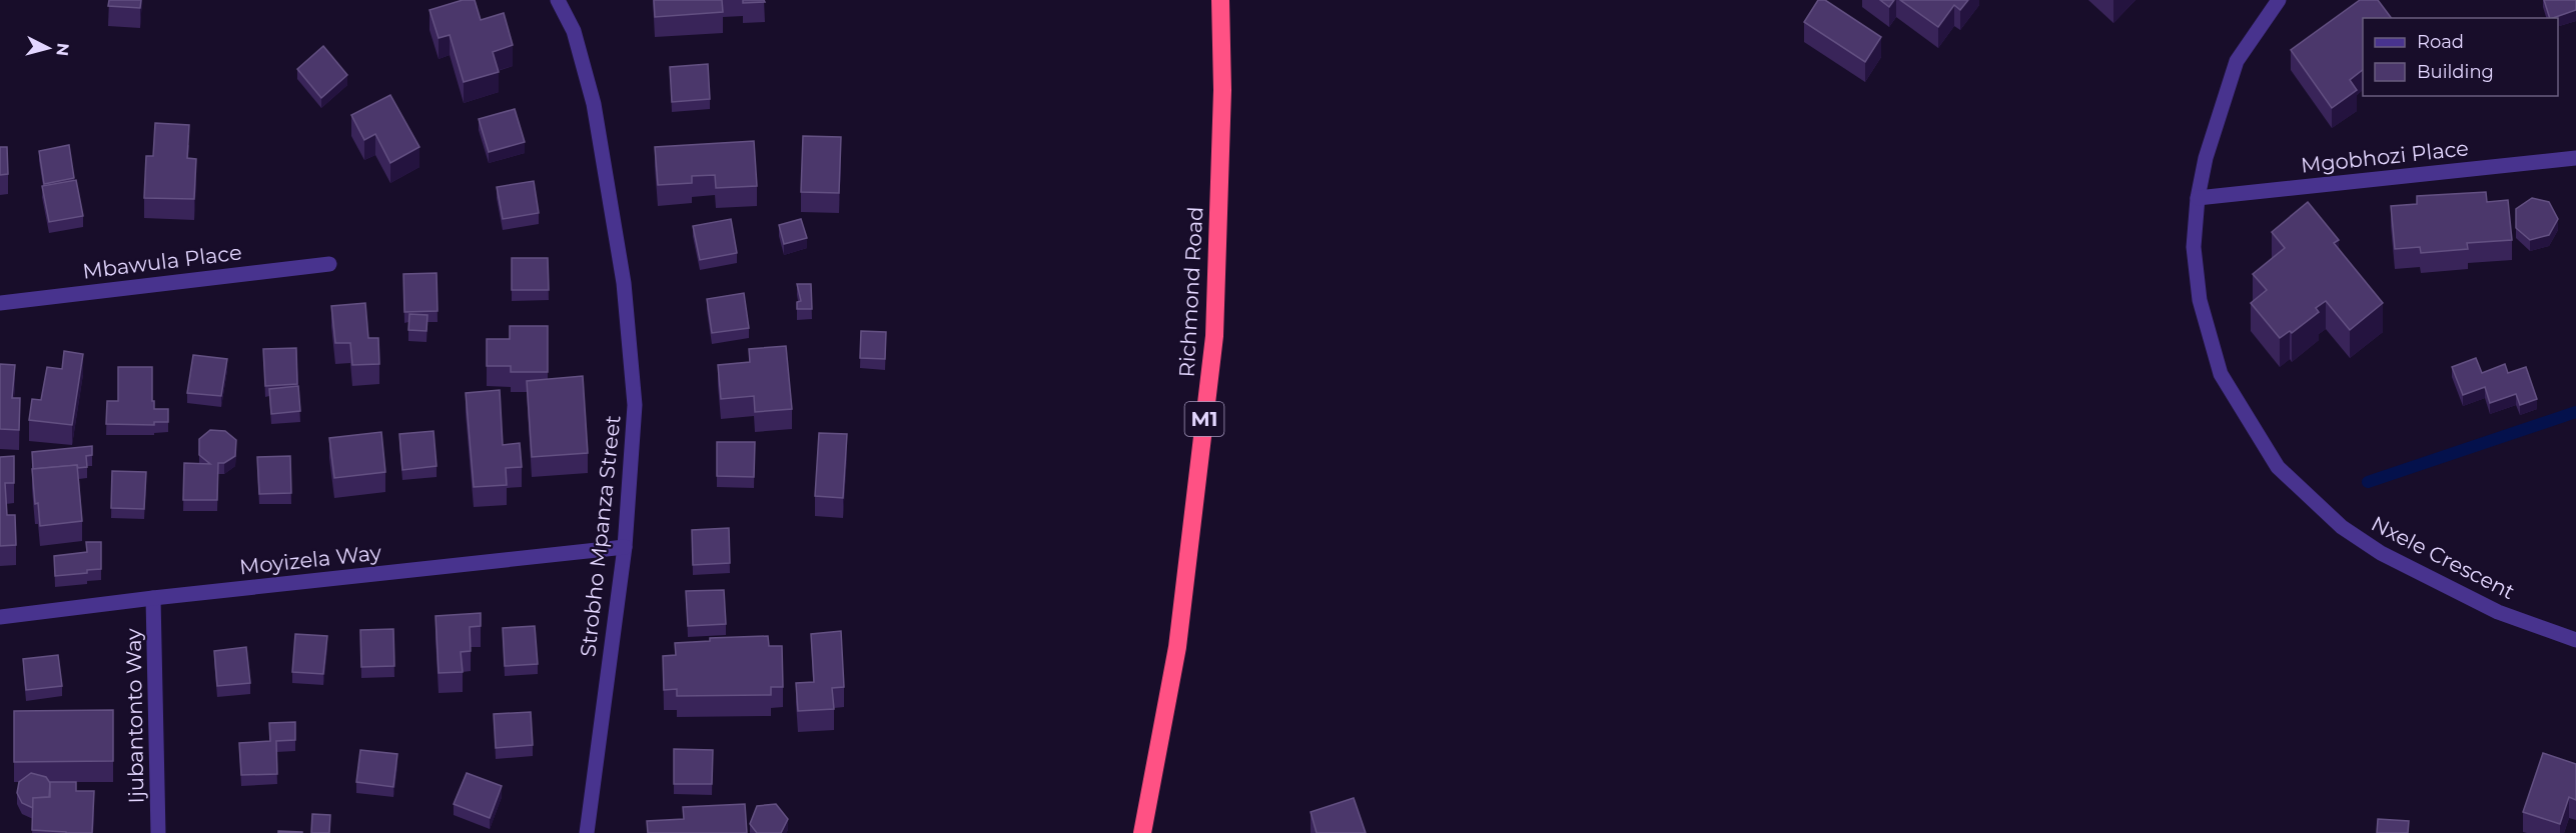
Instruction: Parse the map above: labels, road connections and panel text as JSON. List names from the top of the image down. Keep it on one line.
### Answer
{"streets":{"highway":["Richmond Road","M1"],"street":["Mgobhozi Place","Mbawula Place","Strobho Mpanza Street","Nxele Crescent","Moyizela Way","Ijubantonto Way"]},"crossings":[["Mgobhozi Place","Nxele Crescent"],["Strobho Mpanza Street","Moyizela Way"],["Moyizela Way","Ijubantonto Way"]],"legend":["Road","Building"],"north":"right"}
